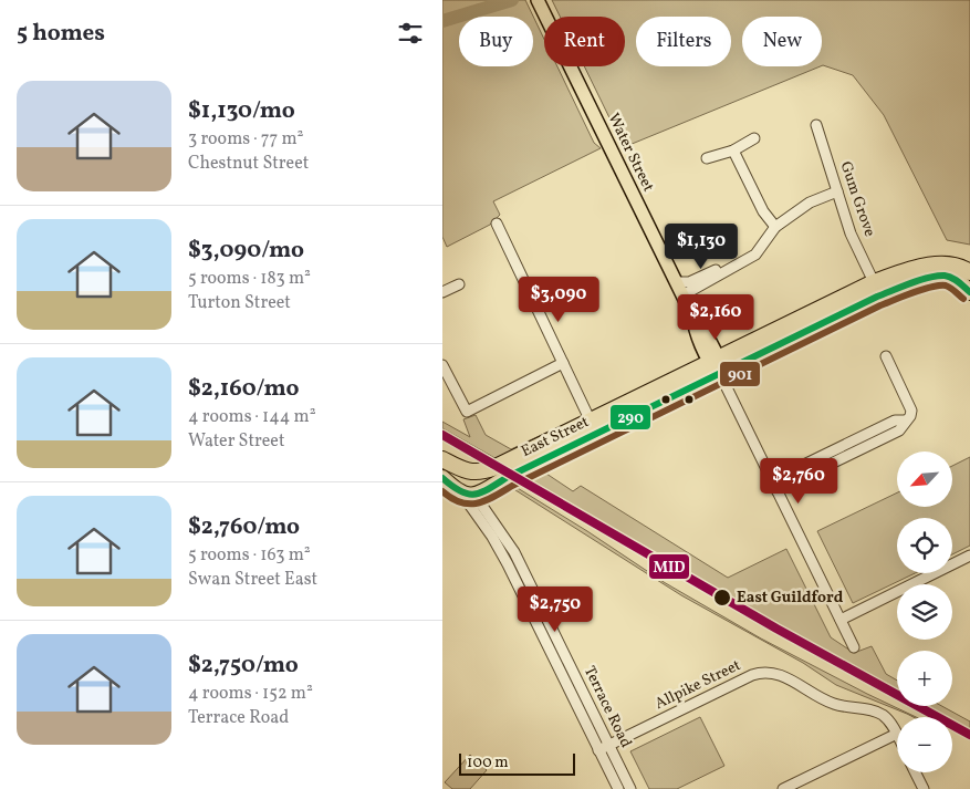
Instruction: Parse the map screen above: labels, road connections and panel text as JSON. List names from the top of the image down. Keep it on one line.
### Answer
{"streets":{"highway":["East Street"],"main road":["Water Street"],"street":["Gum Grove","Allpike Street","Terrace Road"]},"crossings":[["Water Street","East Street"],["Gum Grove","East Street"],["East Street","Terrace Road"],["Allpike Street","Terrace Road"]],"places":["East Guildford"],"lines":["transit line 290","transit line 901","transit line MID"],"scale_bar":"100 m","north":"bottom left","page":{"heading":"5 homes","chip":["Buy","Rent","Filters","New"],"list":[{"name":"$1,130/mo","note":"3 rooms · 77 m² · Chestnut Street"},{"name":"$3,090/mo","note":"5 rooms · 183 m² · Turton Street"},{"name":"$2,160/mo","note":"4 rooms · 144 m² · Water Street"},{"name":"$2,760/mo","note":"5 rooms · 163 m² · Swan Street East"},{"name":"$2,750/mo","note":"4 rooms · 152 m² · Terrace Road"}],"price":["$1,130","$3,090","$2,160","$2,760","$2,750"],"map_buttons":["+","−"],"scale":"100 m"}}
